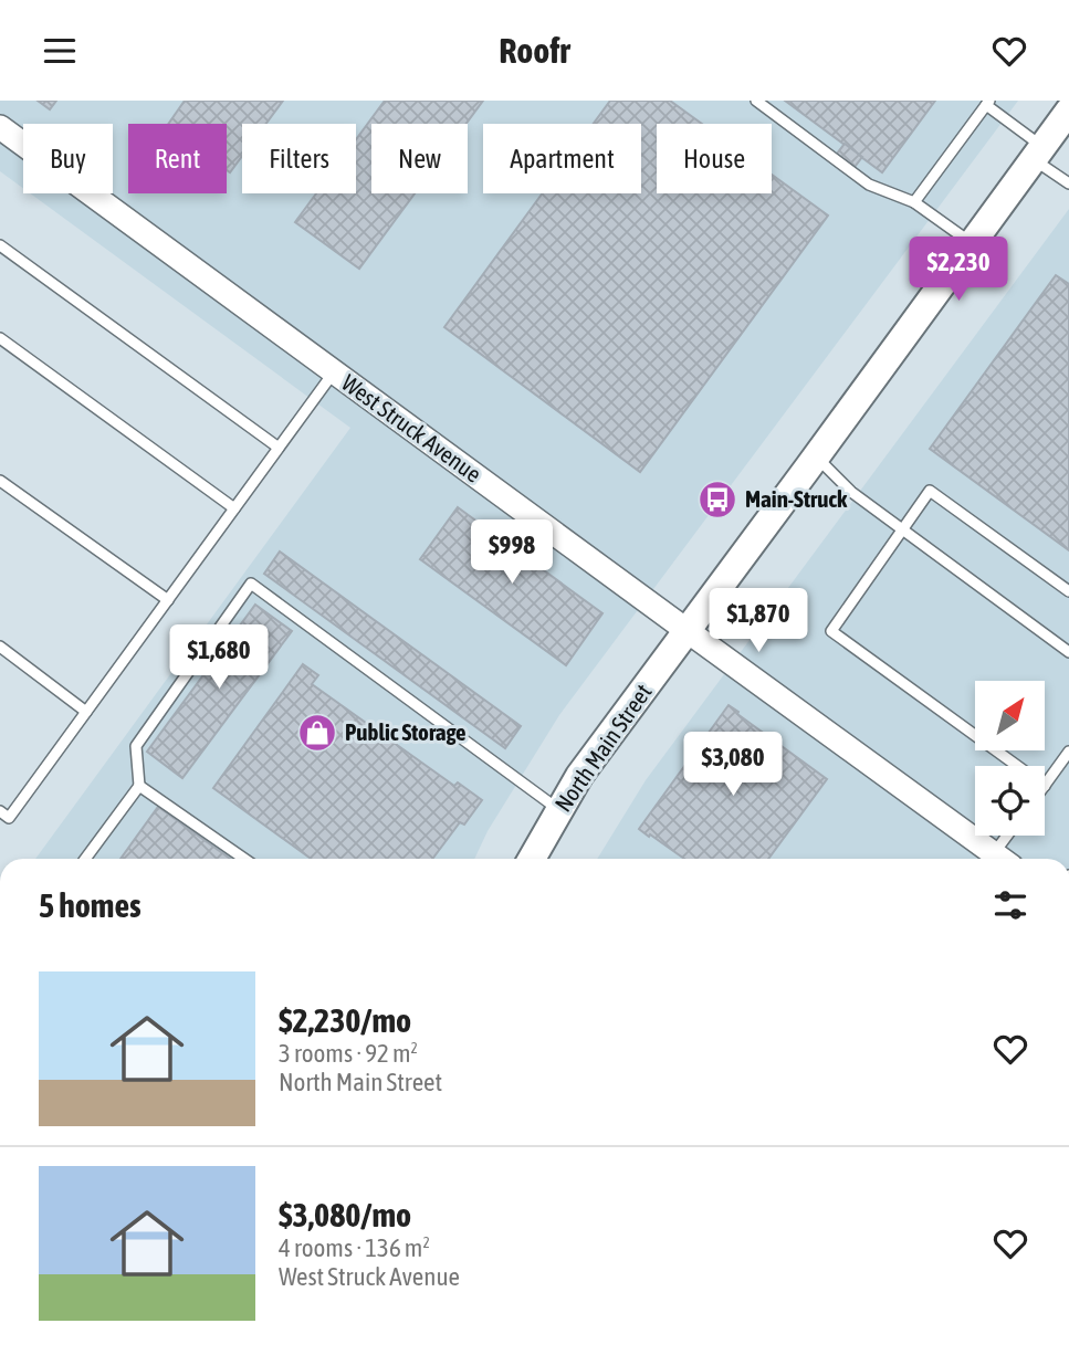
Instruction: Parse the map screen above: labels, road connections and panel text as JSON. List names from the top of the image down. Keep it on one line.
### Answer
{"streets":{"main road":["North Main Street"],"street":["West Struck Avenue"]},"crossings":[["West Struck Avenue","North Main Street"]],"places":{"bus stop":["Main-Struck"],"shop":["Public Storage"]},"north":"top right","page":{"header":"Roofr","chip":["Buy","Rent","Filters","New","Apartment","House"],"price":["$2,230","$998","$1,870","$1,680","$3,080"],"heading":"5 homes","list":[{"name":"$2,230/mo","note":"3 rooms · 92 m² · North Main Street"},{"name":"$3,080/mo","note":"4 rooms · 136 m² · West Struck Avenue"}]}}
